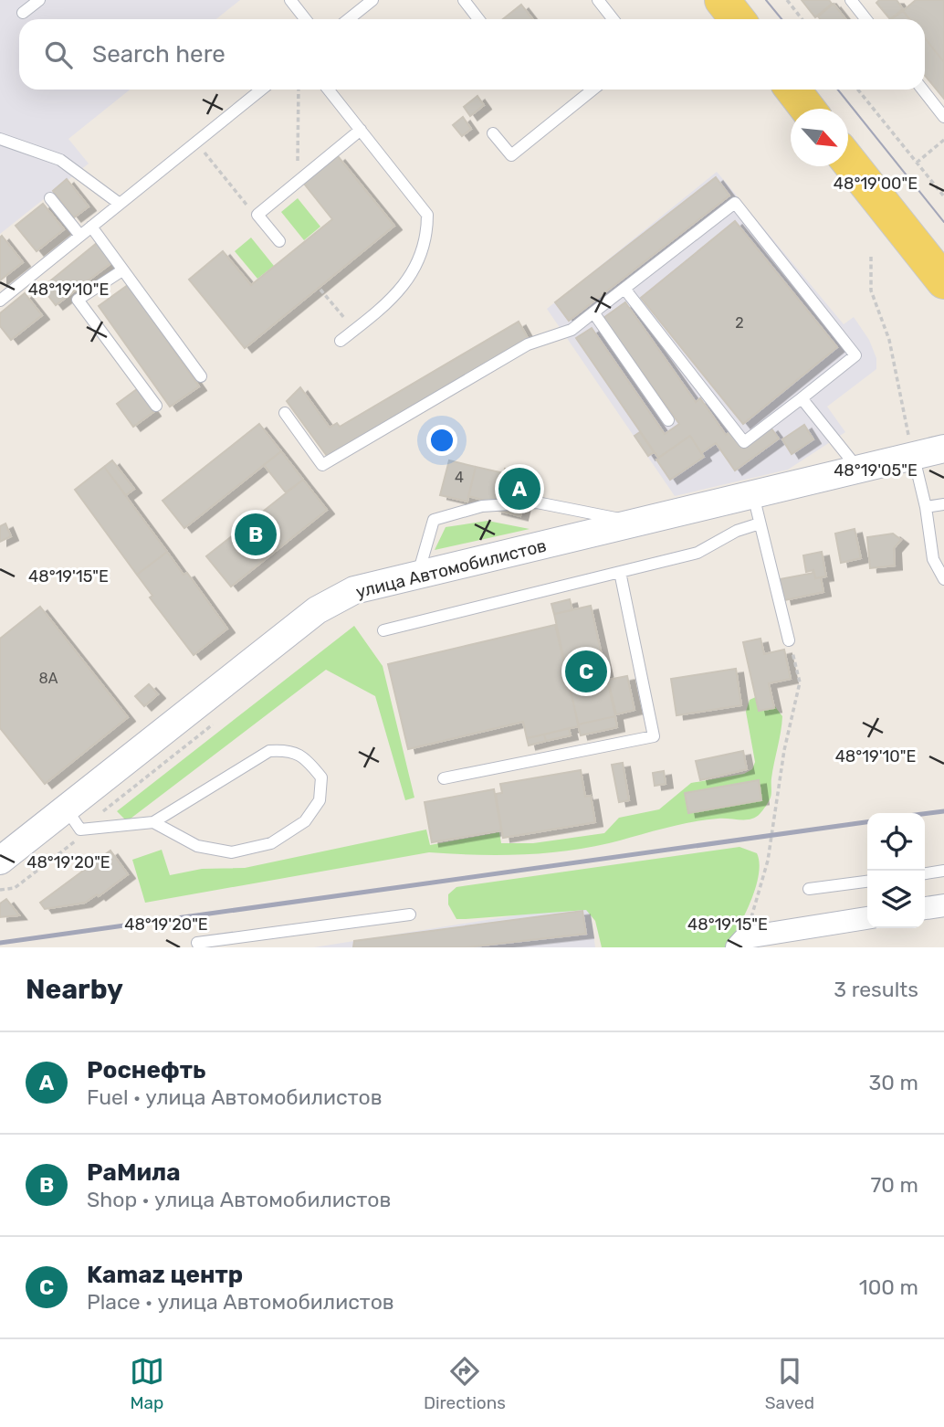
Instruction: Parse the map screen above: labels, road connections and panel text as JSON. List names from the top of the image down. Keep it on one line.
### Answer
{"streets":{"street":["улица Автомобилистов"]},"house_numbers":["2","4","8А"],"north":"bottom right","page":{"search":"Search here","pins":["A","B","C"],"heading":["Nearby","3 results"],"list":[{"mark":"A","name":"Роснефть","note":"Fuel · улица Автомобилистов","value":"30 m"},{"mark":"B","name":"РаМила","note":"Shop · улица Автомобилистов","value":"70 m"},{"mark":"C","name":"Kamaz центр","note":"Place · улица Автомобилистов","value":"100 m"}],"nav":["Map","Directions","Saved"]},"coordinates":["48°19'00\"E","48°19'10\"E","48°19'05\"E","48°19'15\"E","48°19'20\"E"]}
